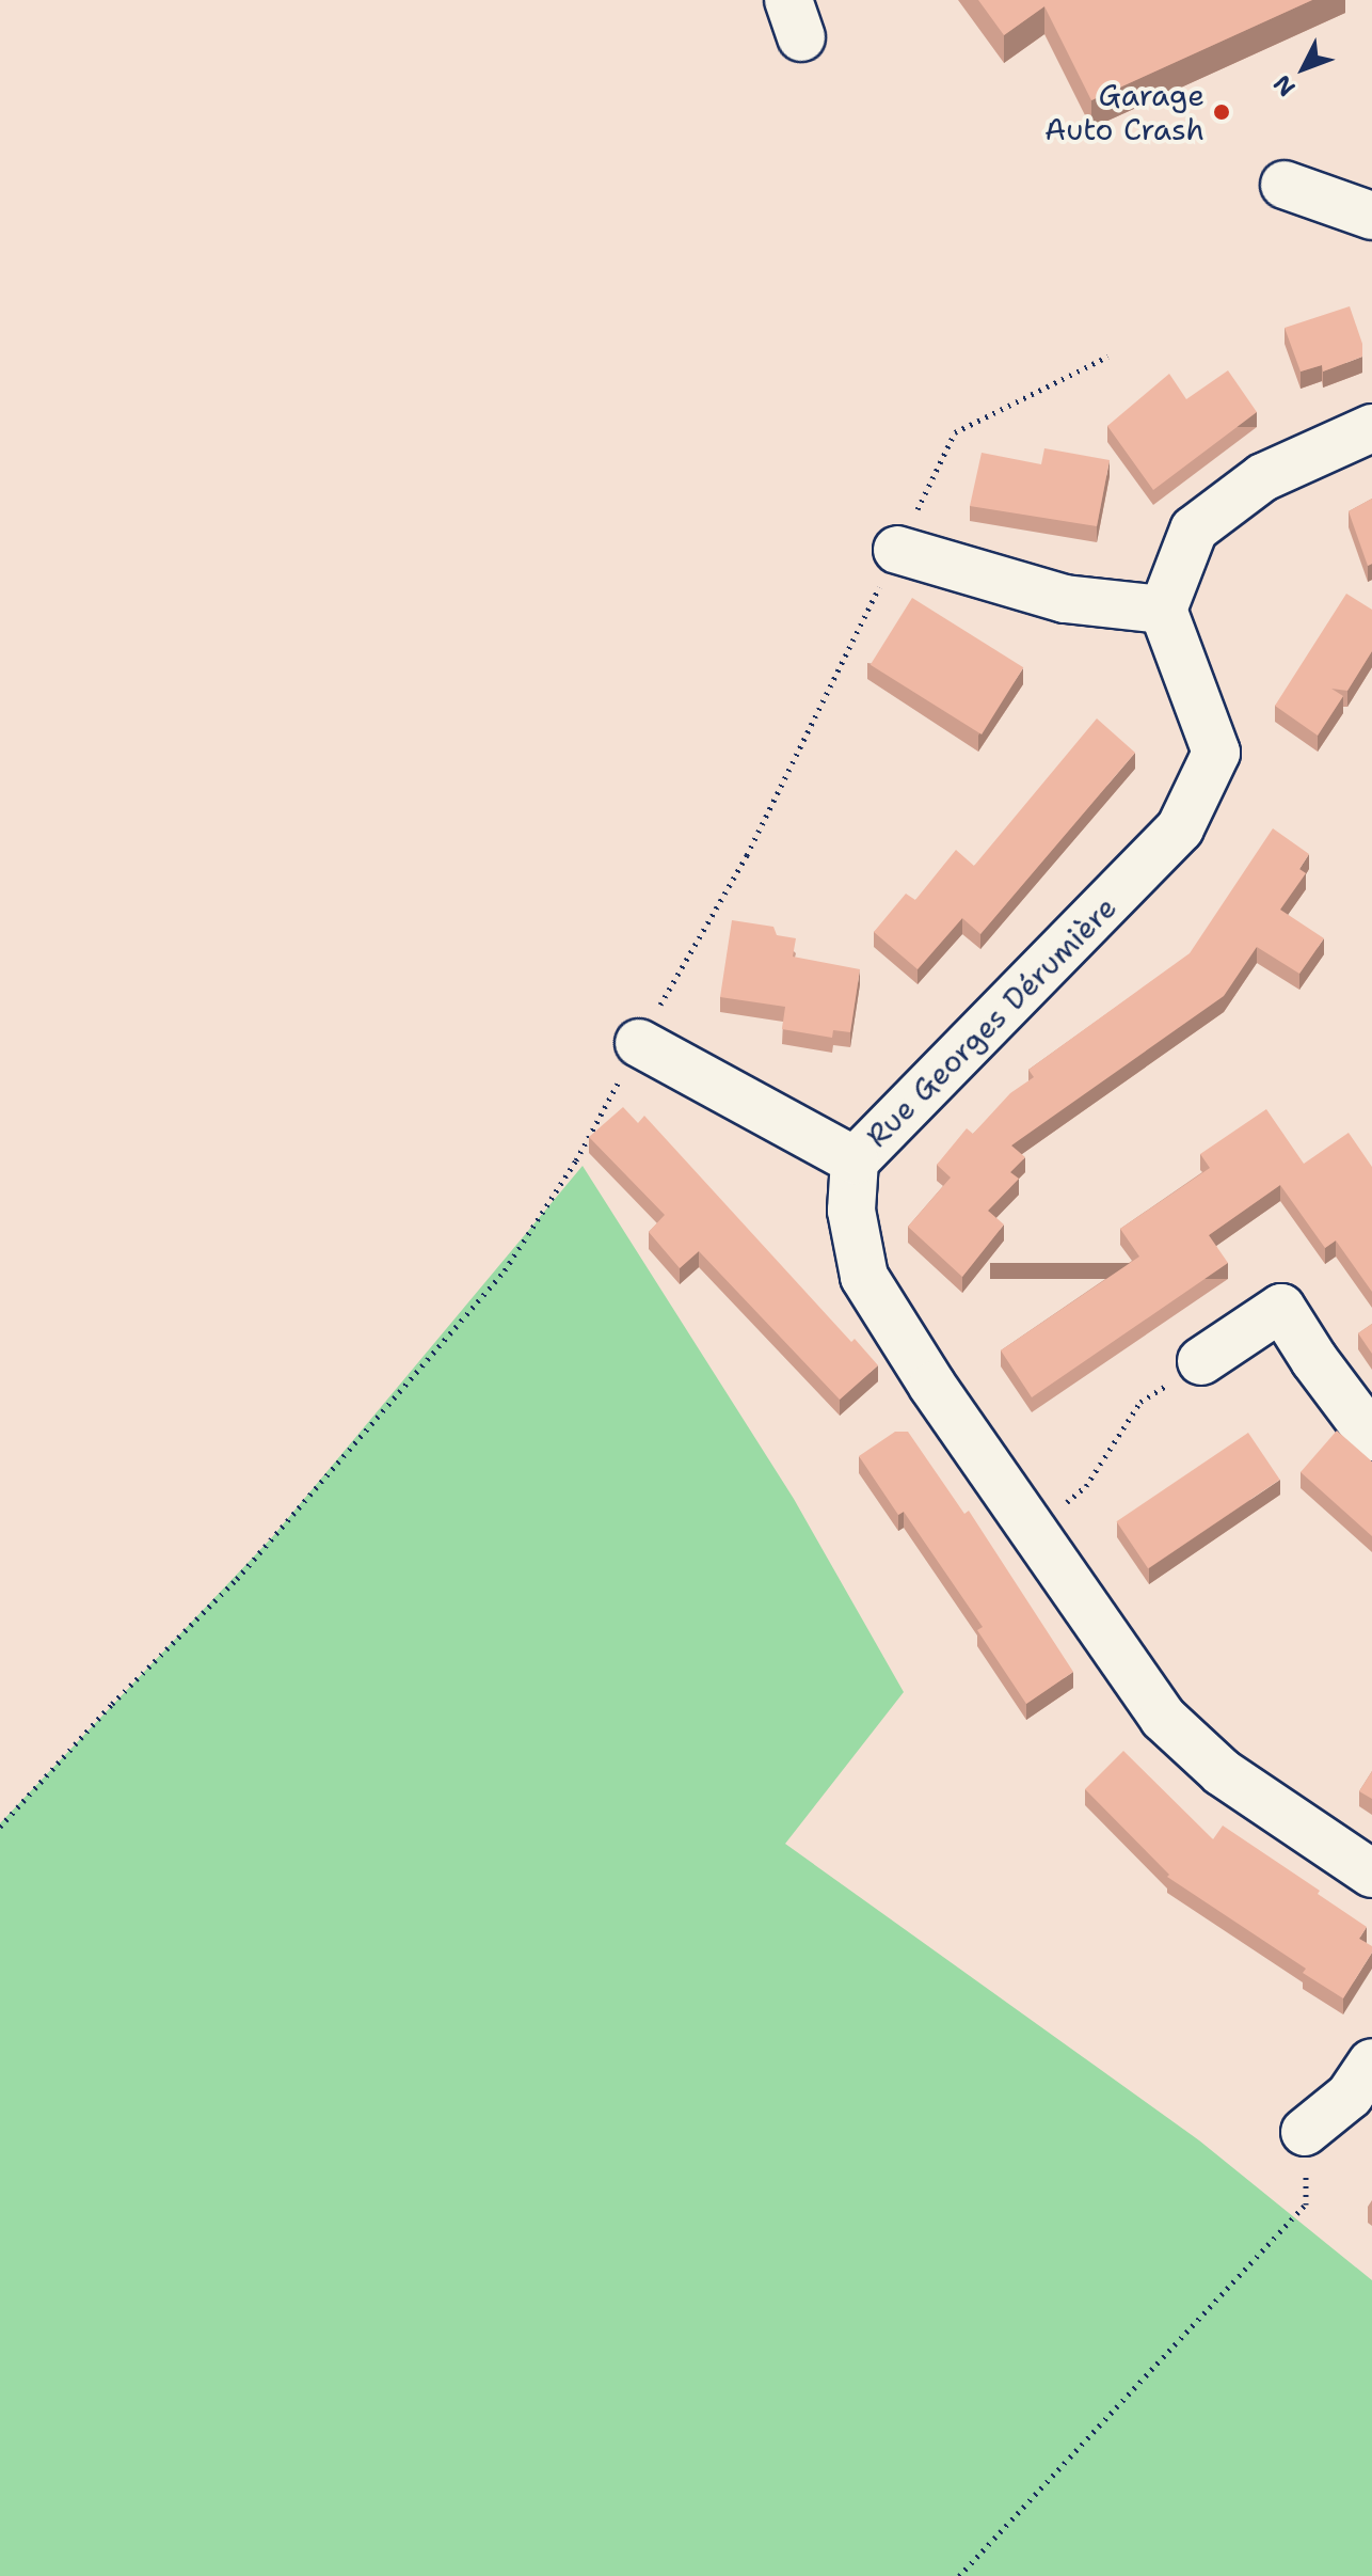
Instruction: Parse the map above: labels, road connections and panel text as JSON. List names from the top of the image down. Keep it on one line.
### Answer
{"streets":{"street":["Rue Georges Dérumière"]},"places":["Garage Auto Crash"],"north":"bottom left"}
